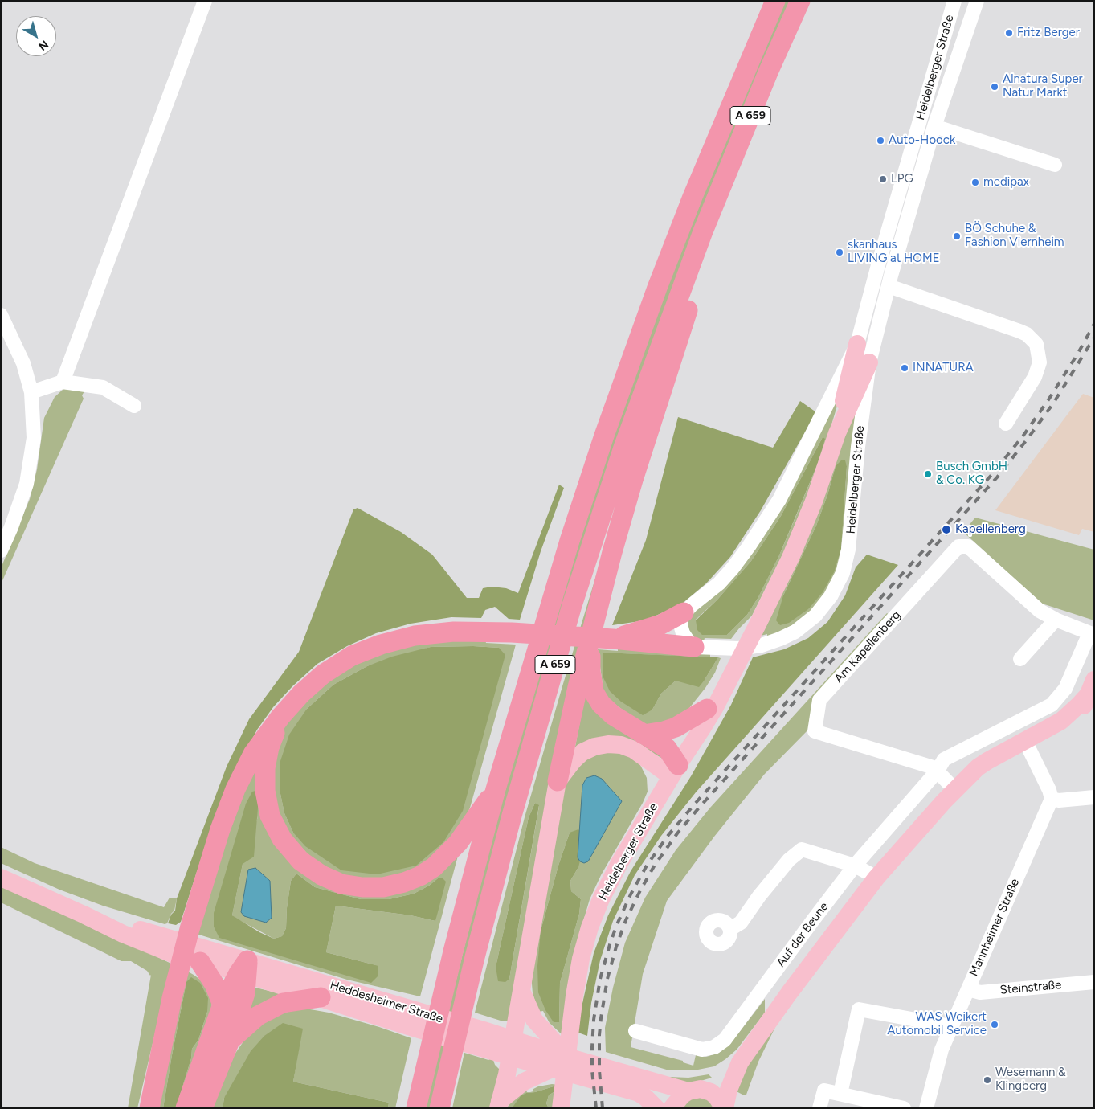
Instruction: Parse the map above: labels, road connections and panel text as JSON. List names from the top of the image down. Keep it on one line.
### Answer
{"streets":{"highway":["A 659"],"main road":["Heidelberger Straße","Auf der Beune","Heddesheimer Straße"],"street":["Am Kapellenberg","Mannheimer Straße","Steinstraße"]},"crossings":[["Am Kapellenberg","Auf der Beune"],["Mannheimer Straße","Steinstraße"],["Auf der Beune","Heddesheimer Straße"]],"places":["Fritz Berger","Alnatura Super Natur Markt","Auto-Hoock","LPG","medipax","BÖ Schuhe & Fashion Viernheim","skanhaus LIVING at HOME","INNATURA","Busch GmbH & Co. KG","Kapellenberg","WAS Weikert Automobil Service","Wesemann & Klingberg"],"north":"bottom right"}
